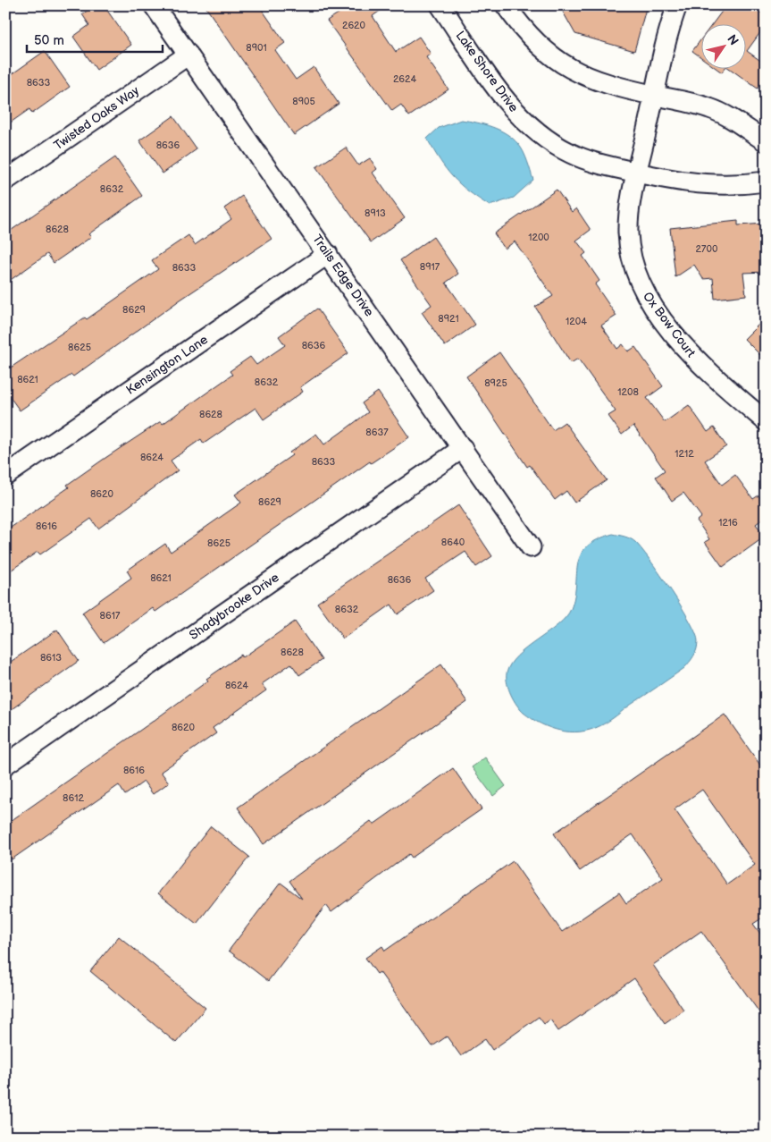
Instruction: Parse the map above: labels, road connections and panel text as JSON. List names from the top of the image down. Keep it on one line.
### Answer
{"streets":{"street":["Lake Shore Drive","Twisted Oaks Way","Trails Edge Drive","Ox Bow Court","Kensington Lane","Shadybrooke Drive"]},"crossings":[["Lake Shore Drive","Ox Bow Court"],["Twisted Oaks Way","Trails Edge Drive"],["Trails Edge Drive","Kensington Lane"],["Trails Edge Drive","Shadybrooke Drive"]],"house_numbers":["2620","8901","2624","8633","8905","8636","8632","8913","8628","1200","2700","8917","8633","8629","8921","1204","8636","8625","8621","8632","8925","1208","8628","8637","1212","8624","8633","8620","8629","1216","8616","8640","8625","8621","8636","8632","8617","8628","8613","8624","8620","8616","8612"],"scale_bar":"50 m","north":"top right"}
